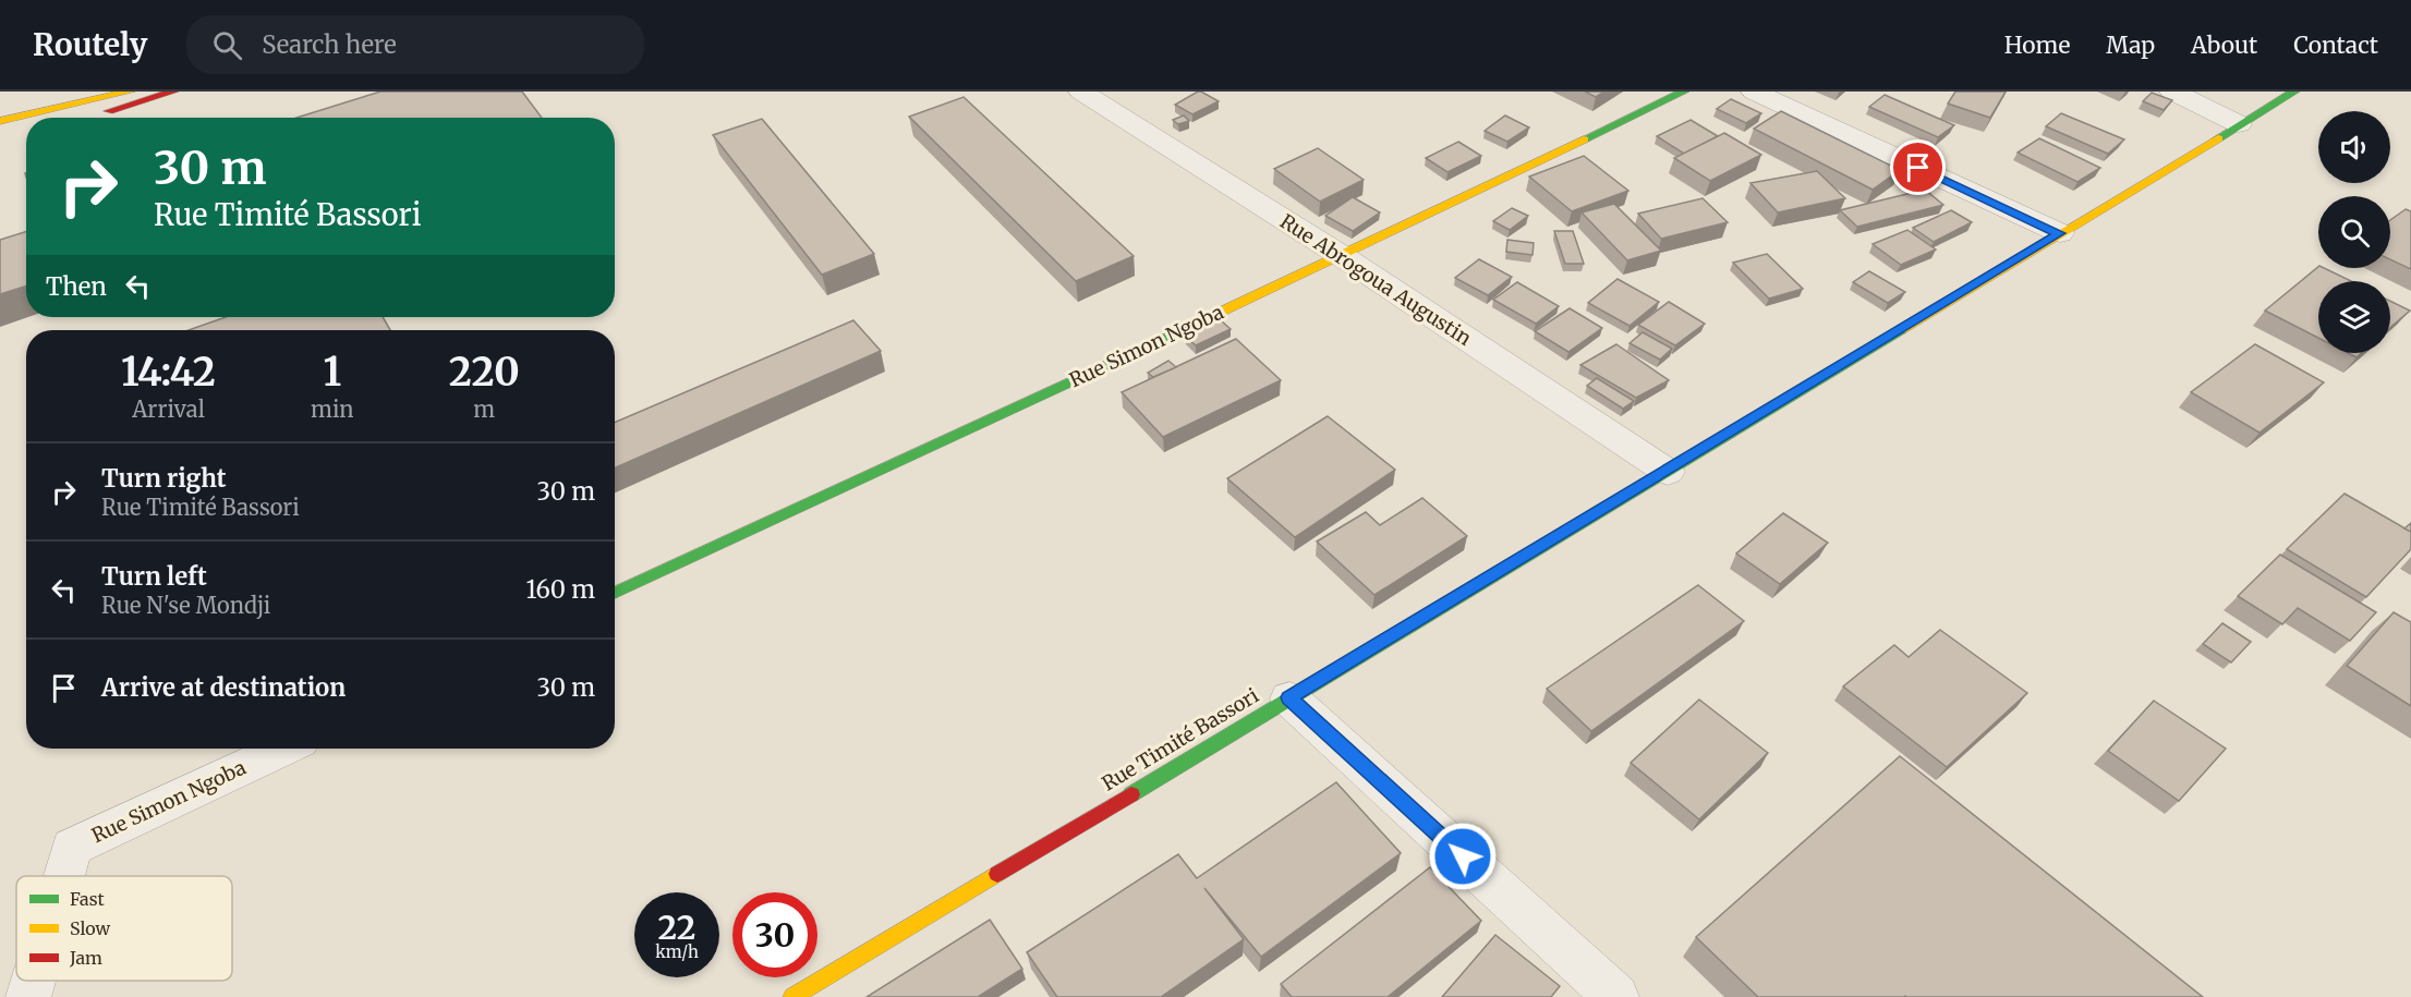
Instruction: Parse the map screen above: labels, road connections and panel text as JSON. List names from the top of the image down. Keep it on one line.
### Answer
{"streets":{"street":["Rue Abrogoua Augustin","Rue Simon Ngoba","Rue Timité Bassori"]},"crossings":[["Rue Abrogoua Augustin","Rue Simon Ngoba"],["Rue Abrogoua Augustin","Rue Timité Bassori"]],"legend":["Fast","Slow","Jam"],"page":{"header":"Routely","search":"Search here","nav":["Home","Map","About","Contact"],"turn":["30 m","Rue Timité Bassori"],"then":"Then","eta":["14:42","Arrival","1","min","220","m"],"list":[{"name":"Turn right","note":"Rue Timité Bassori","value":"30 m"},{"name":"Turn left","note":"Rue N'se Mondji","value":"160 m"},{"name":"Arrive at destination","value":"30 m"}],"speed":"22 km/h","limit":"30"}}
